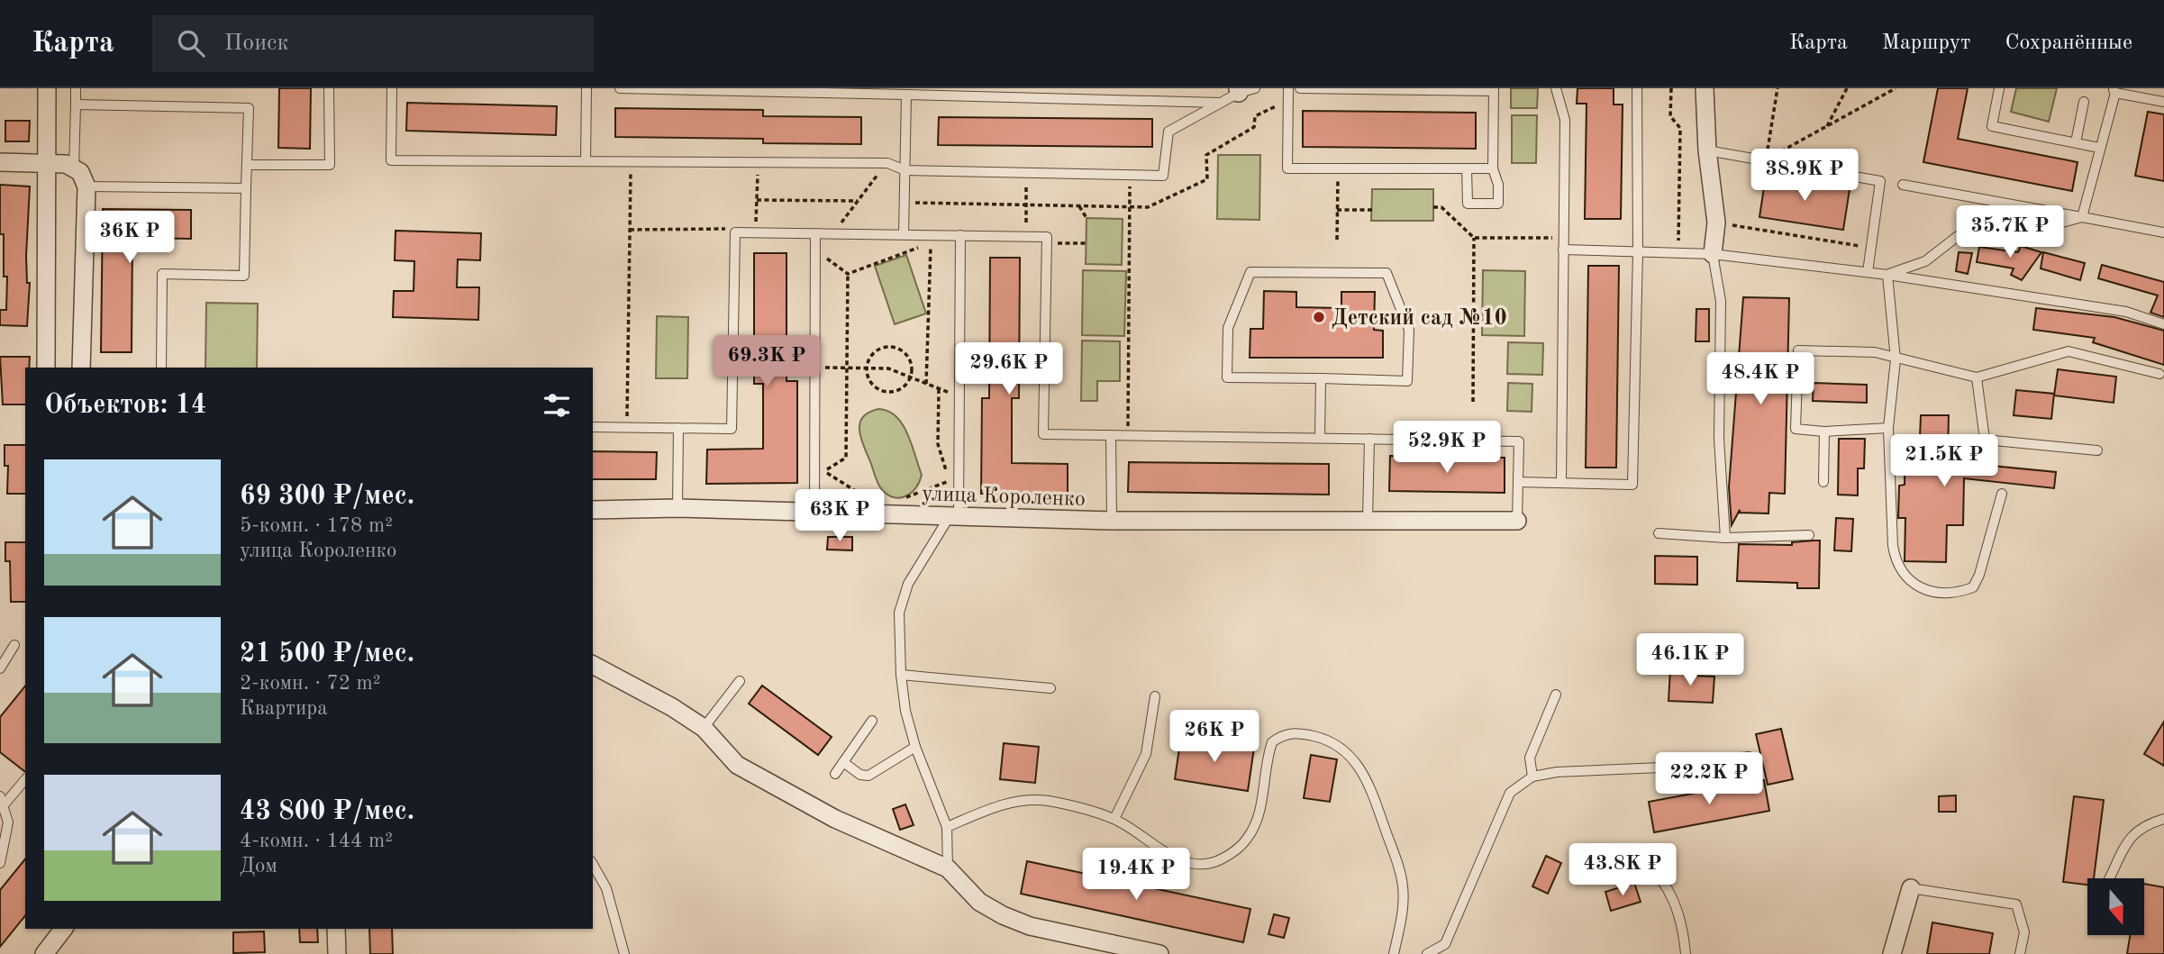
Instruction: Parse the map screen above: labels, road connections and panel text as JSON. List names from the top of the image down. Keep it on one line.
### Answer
{"streets":{"street":["улица Короленко"]},"places":["Детский сад №10"],"north":"bottom","page":{"header":"Карта","search":"Поиск","nav":["Карта","Маршрут","Сохранённые"],"price":["38.9K ₽","35.7K ₽","36K ₽","69.3K ₽","29.6K ₽","48.4K ₽","52.9K ₽","21.5K ₽","63K ₽","46.1K ₽","26K ₽","22.2K ₽","43.8K ₽","19.4K ₽"],"heading":"Объектов: 14","list":[{"name":"69 300 ₽/мес.","note":"5-комн. · 178 m² · улица Короленко"},{"name":"21 500 ₽/мес.","note":"2-комн. · 72 m² · Квартира"},{"name":"43 800 ₽/мес.","note":"4-комн. · 144 m² · Дом"}]}}
